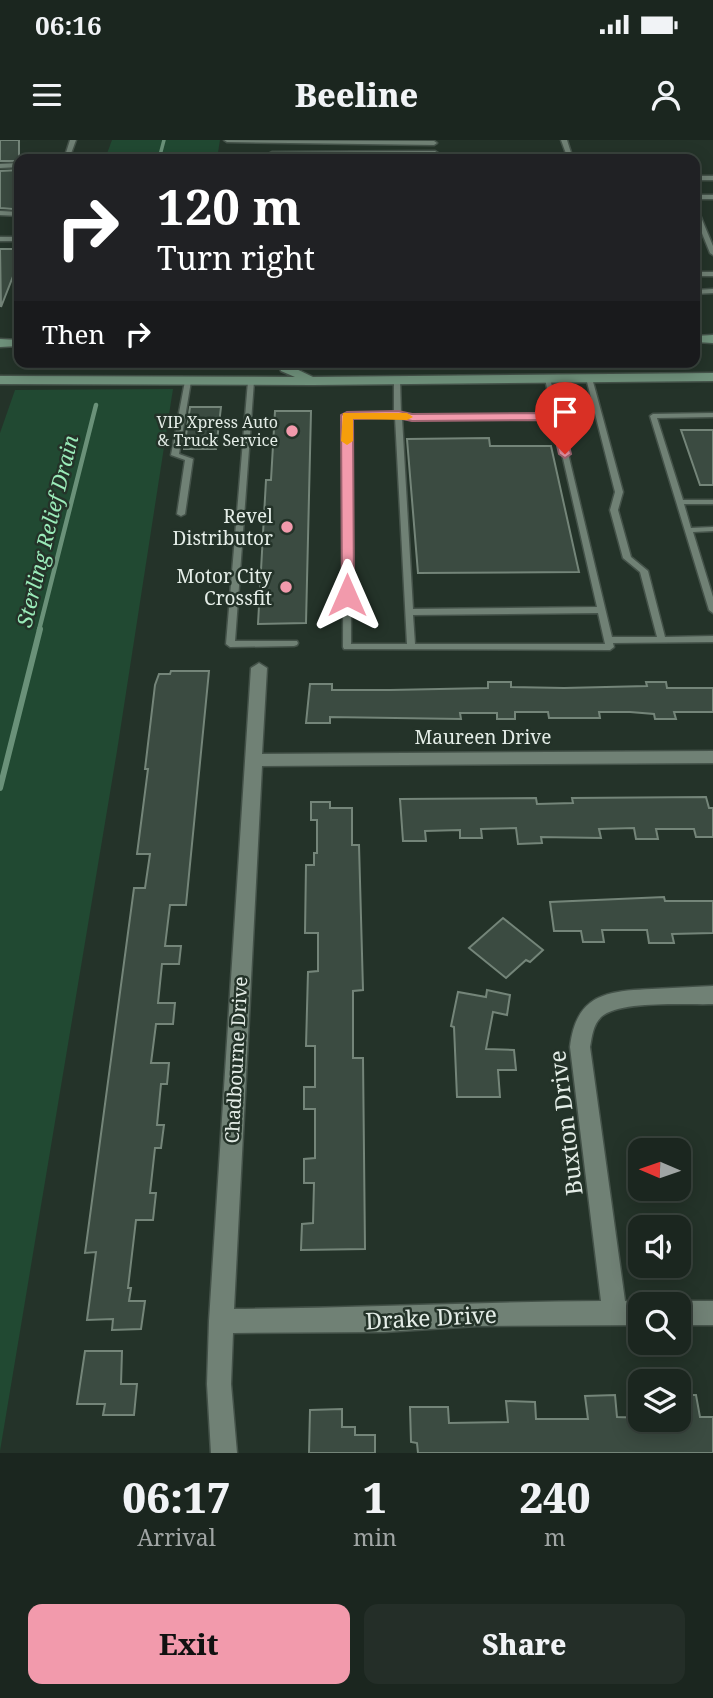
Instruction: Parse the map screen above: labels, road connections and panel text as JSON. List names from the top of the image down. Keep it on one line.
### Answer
{"streets":{"street":["Maureen Drive","Chadbourne Drive","Buxton Drive","Drake Drive"]},"crossings":[["Maureen Drive","Chadbourne Drive"],["Chadbourne Drive","Drake Drive"],["Buxton Drive","Drake Drive"]],"water":["Sterling Relief Drain"],"places":["VIP Xpress Auto & Truck Service","Revel Distributor","Motor City Crossfit"],"north":"left","page":{"status":"06:16","header":"Beeline","turn":["120 m","Turn right"],"then":"Then","eta":["06:17","Arrival","1","min","240","m"],"buttons":["Exit","Share"]}}
